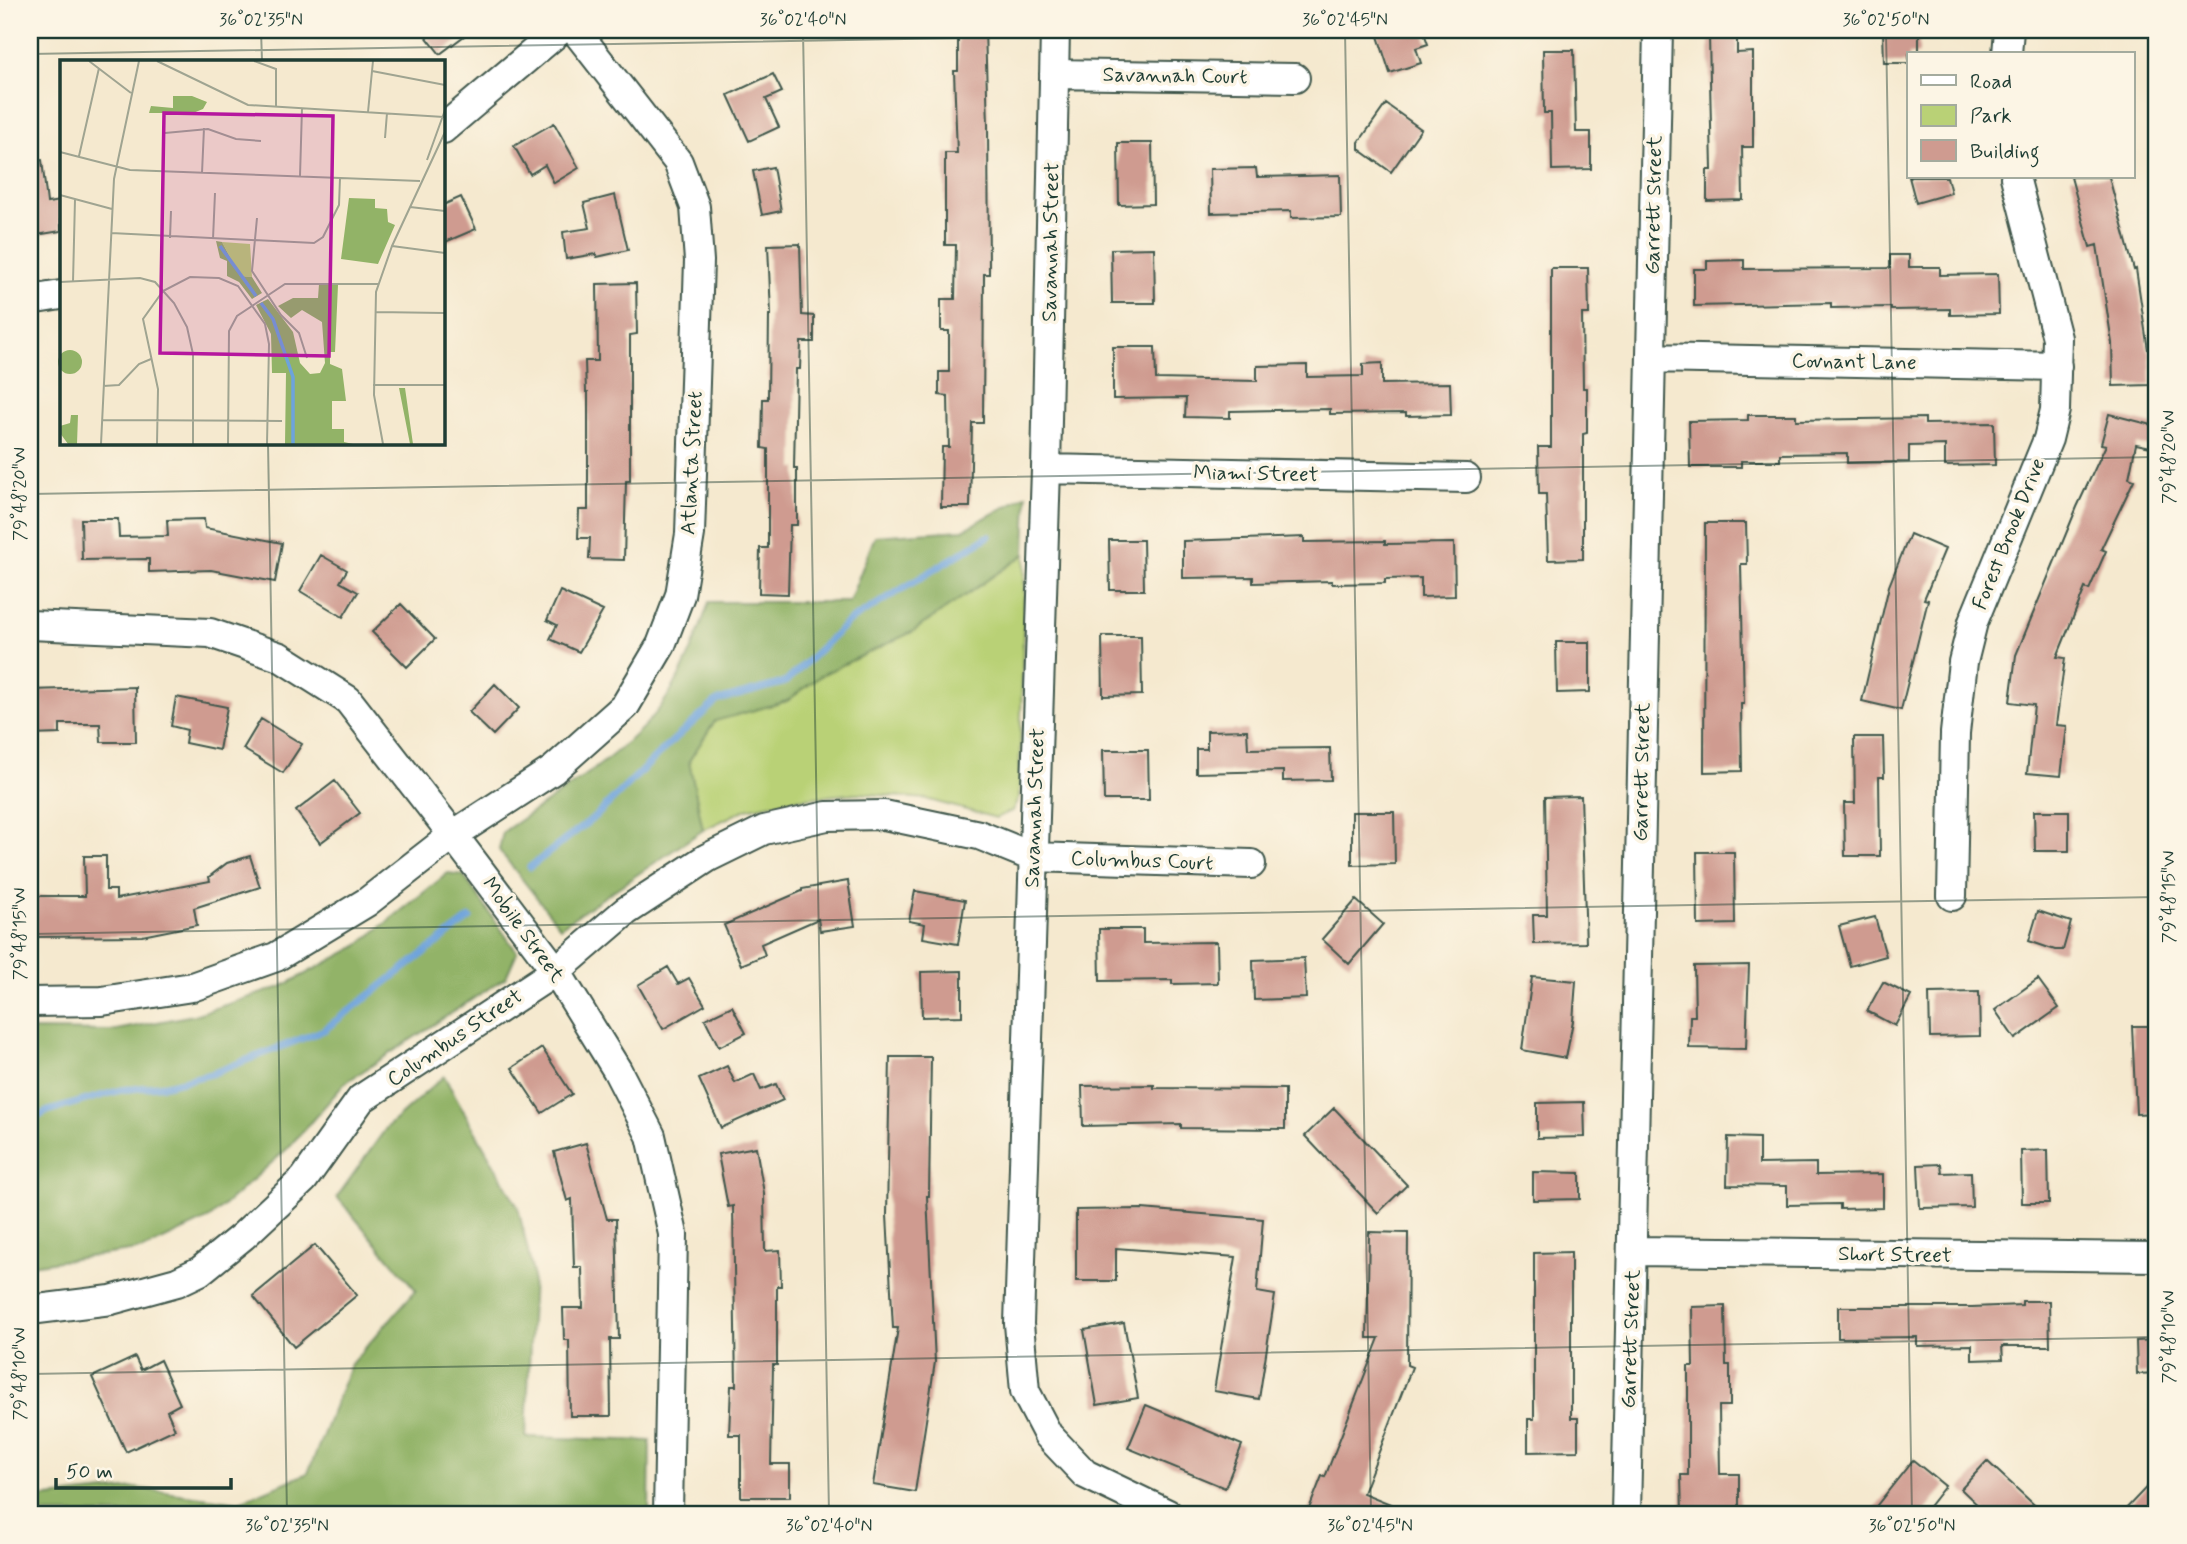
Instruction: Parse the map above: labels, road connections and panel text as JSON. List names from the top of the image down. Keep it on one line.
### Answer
{"streets":{"street":["Savannah Court","Garrett Street","Savannah Street","Covnant Lane","Atlanta Street","Miami Street","Forest Brook Drive","Columbus Court","Mobile Street","Columbus Street","Short Street"]},"crossings":[["Savannah Court","Savannah Street"],["Garrett Street","Covnant Lane"],["Garrett Street","Short Street"],["Savannah Street","Miami Street"],["Savannah Street","Columbus Court"],["Savannah Street","Columbus Street"],["Covnant Lane","Forest Brook Drive"],["Atlanta Street","Mobile Street"],["Columbus Court","Columbus Street"],["Mobile Street","Columbus Street"]],"legend":["Road","Park","Building"],"scale_bar":"50 m","coordinates":["36°02'35\"N","36°02'40\"N","36°02'45\"N","36°02'50\"N","79°48'20\"W","79°48'15\"W","79°48'10\"W"]}
